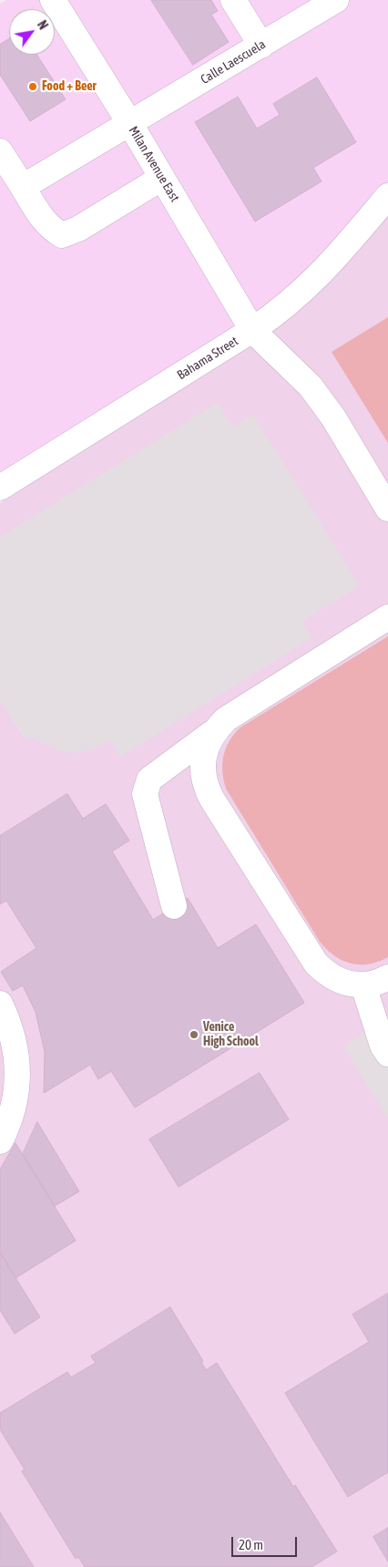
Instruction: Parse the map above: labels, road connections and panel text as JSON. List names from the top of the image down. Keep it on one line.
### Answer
{"streets":{"street":["Calle Laescuela","Milan Avenue East","Bahama Street"]},"crossings":[["Calle Laescuela","Milan Avenue East"],["Milan Avenue East","Bahama Street"]],"places":["Food + Beer","Venice High School"],"scale_bar":"20 m","north":"top right"}
